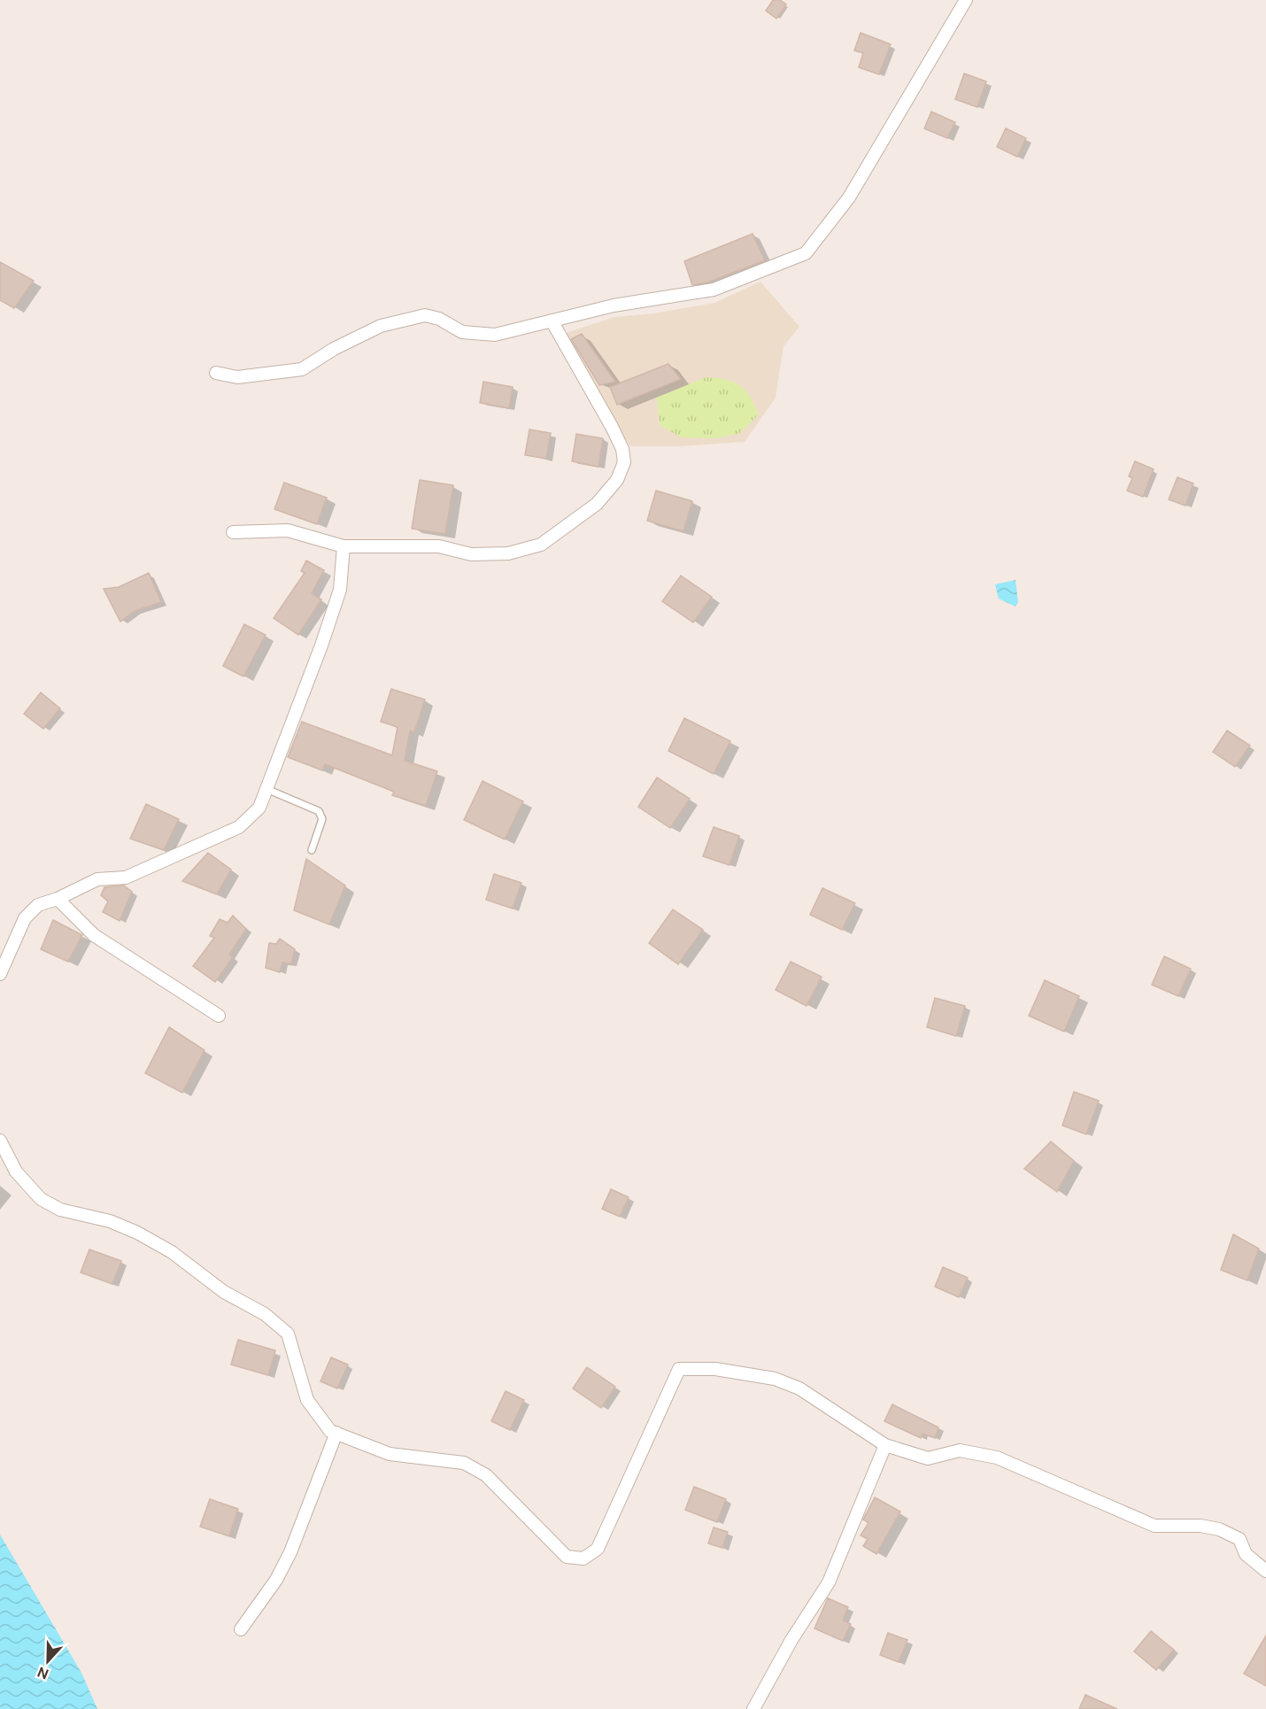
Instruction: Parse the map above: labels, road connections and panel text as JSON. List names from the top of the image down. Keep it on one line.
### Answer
{"north":"bottom"}
